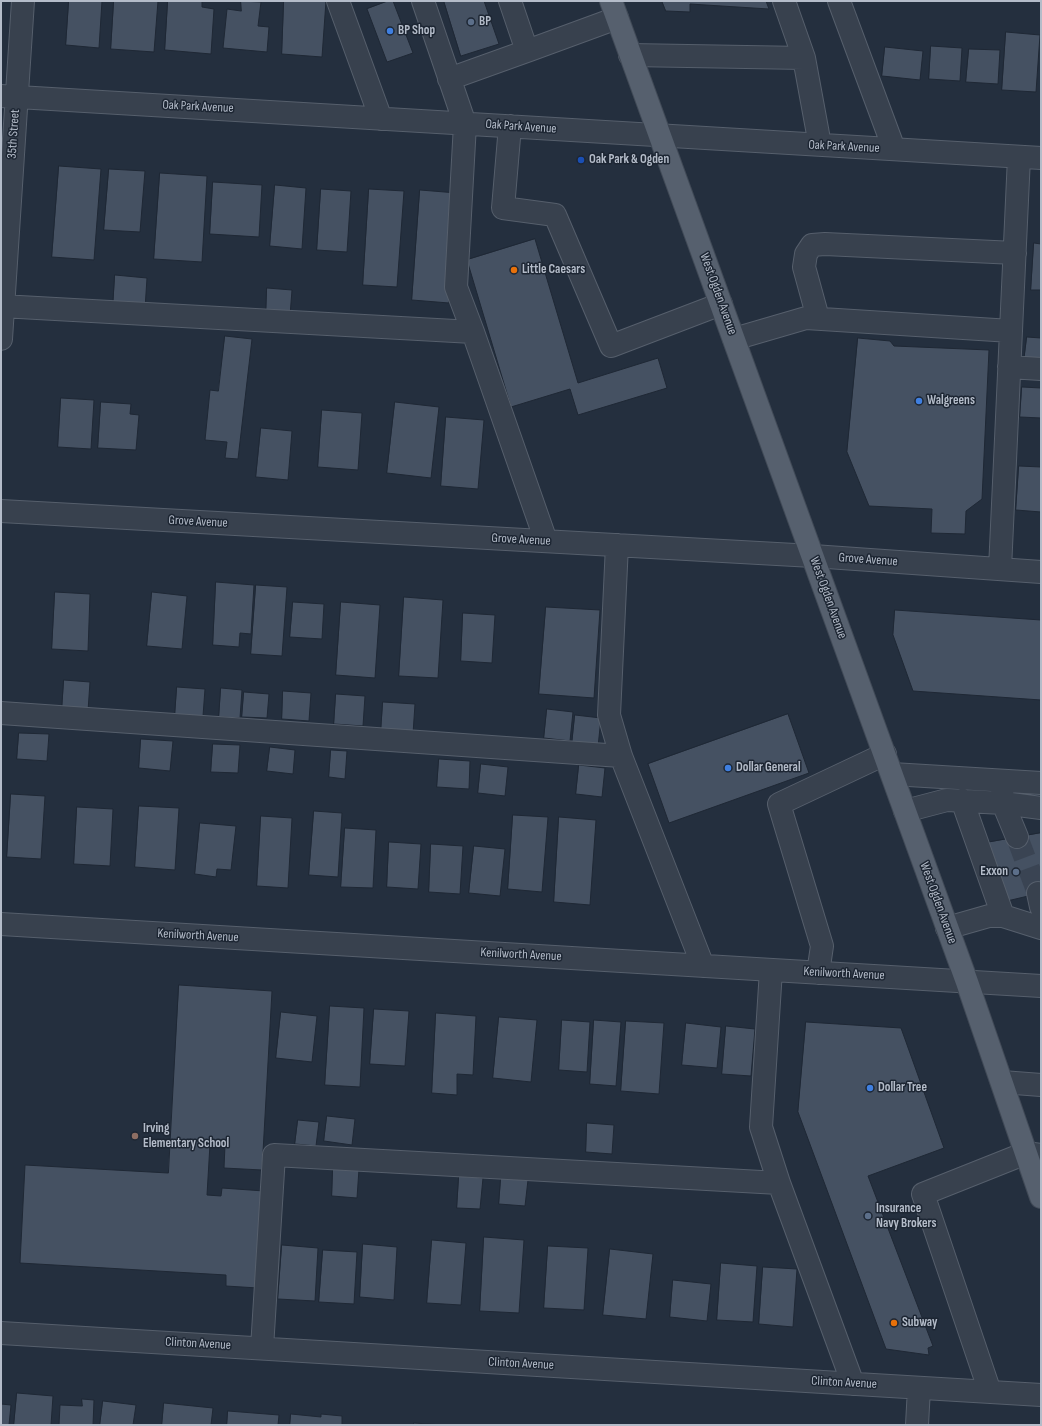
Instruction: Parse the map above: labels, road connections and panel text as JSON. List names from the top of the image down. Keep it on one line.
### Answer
{"streets":{"main road":["West Ogden Avenue"],"street":["Oak Park Avenue","35th Street","Grove Avenue","Kenilworth Avenue","Clinton Avenue"]},"crossings":[["Oak Park Avenue","35th Street"],["Oak Park Avenue","West Ogden Avenue"],["West Ogden Avenue","Grove Avenue"],["West Ogden Avenue","Kenilworth Avenue"]],"places":["BP","BP Shop","Oak Park & Ogden","Little Caesars","Walgreens","Dollar General","Exxon","Dollar Tree","Irving Elementary School","Insurance Navy Brokers","Subway"]}
